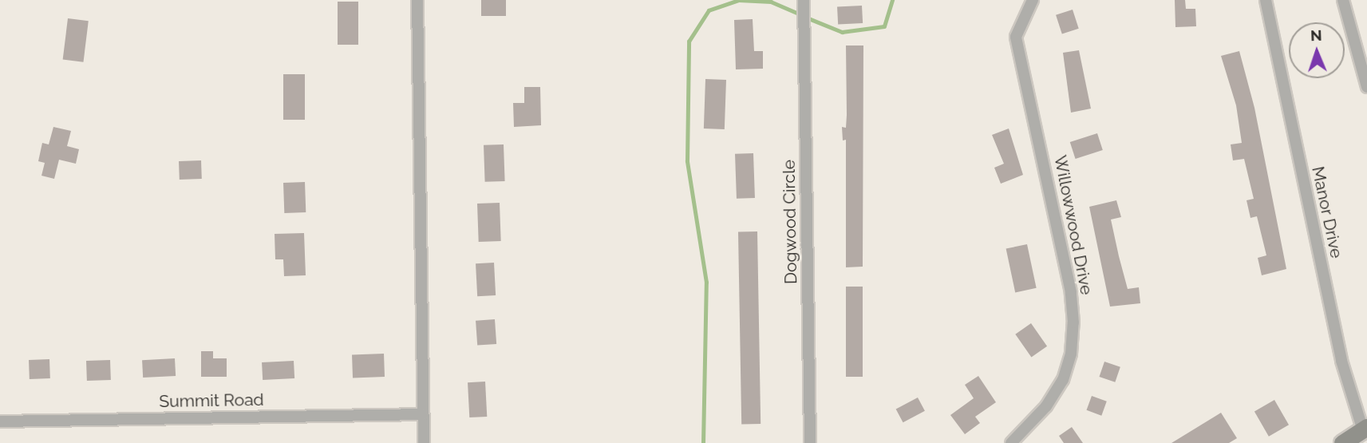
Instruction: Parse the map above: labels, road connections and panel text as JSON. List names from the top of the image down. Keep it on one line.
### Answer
{"streets":{"street":["Manor Drive","Dogwood Circle","Willowwood Drive","Summit Road"]},"north":"top"}
